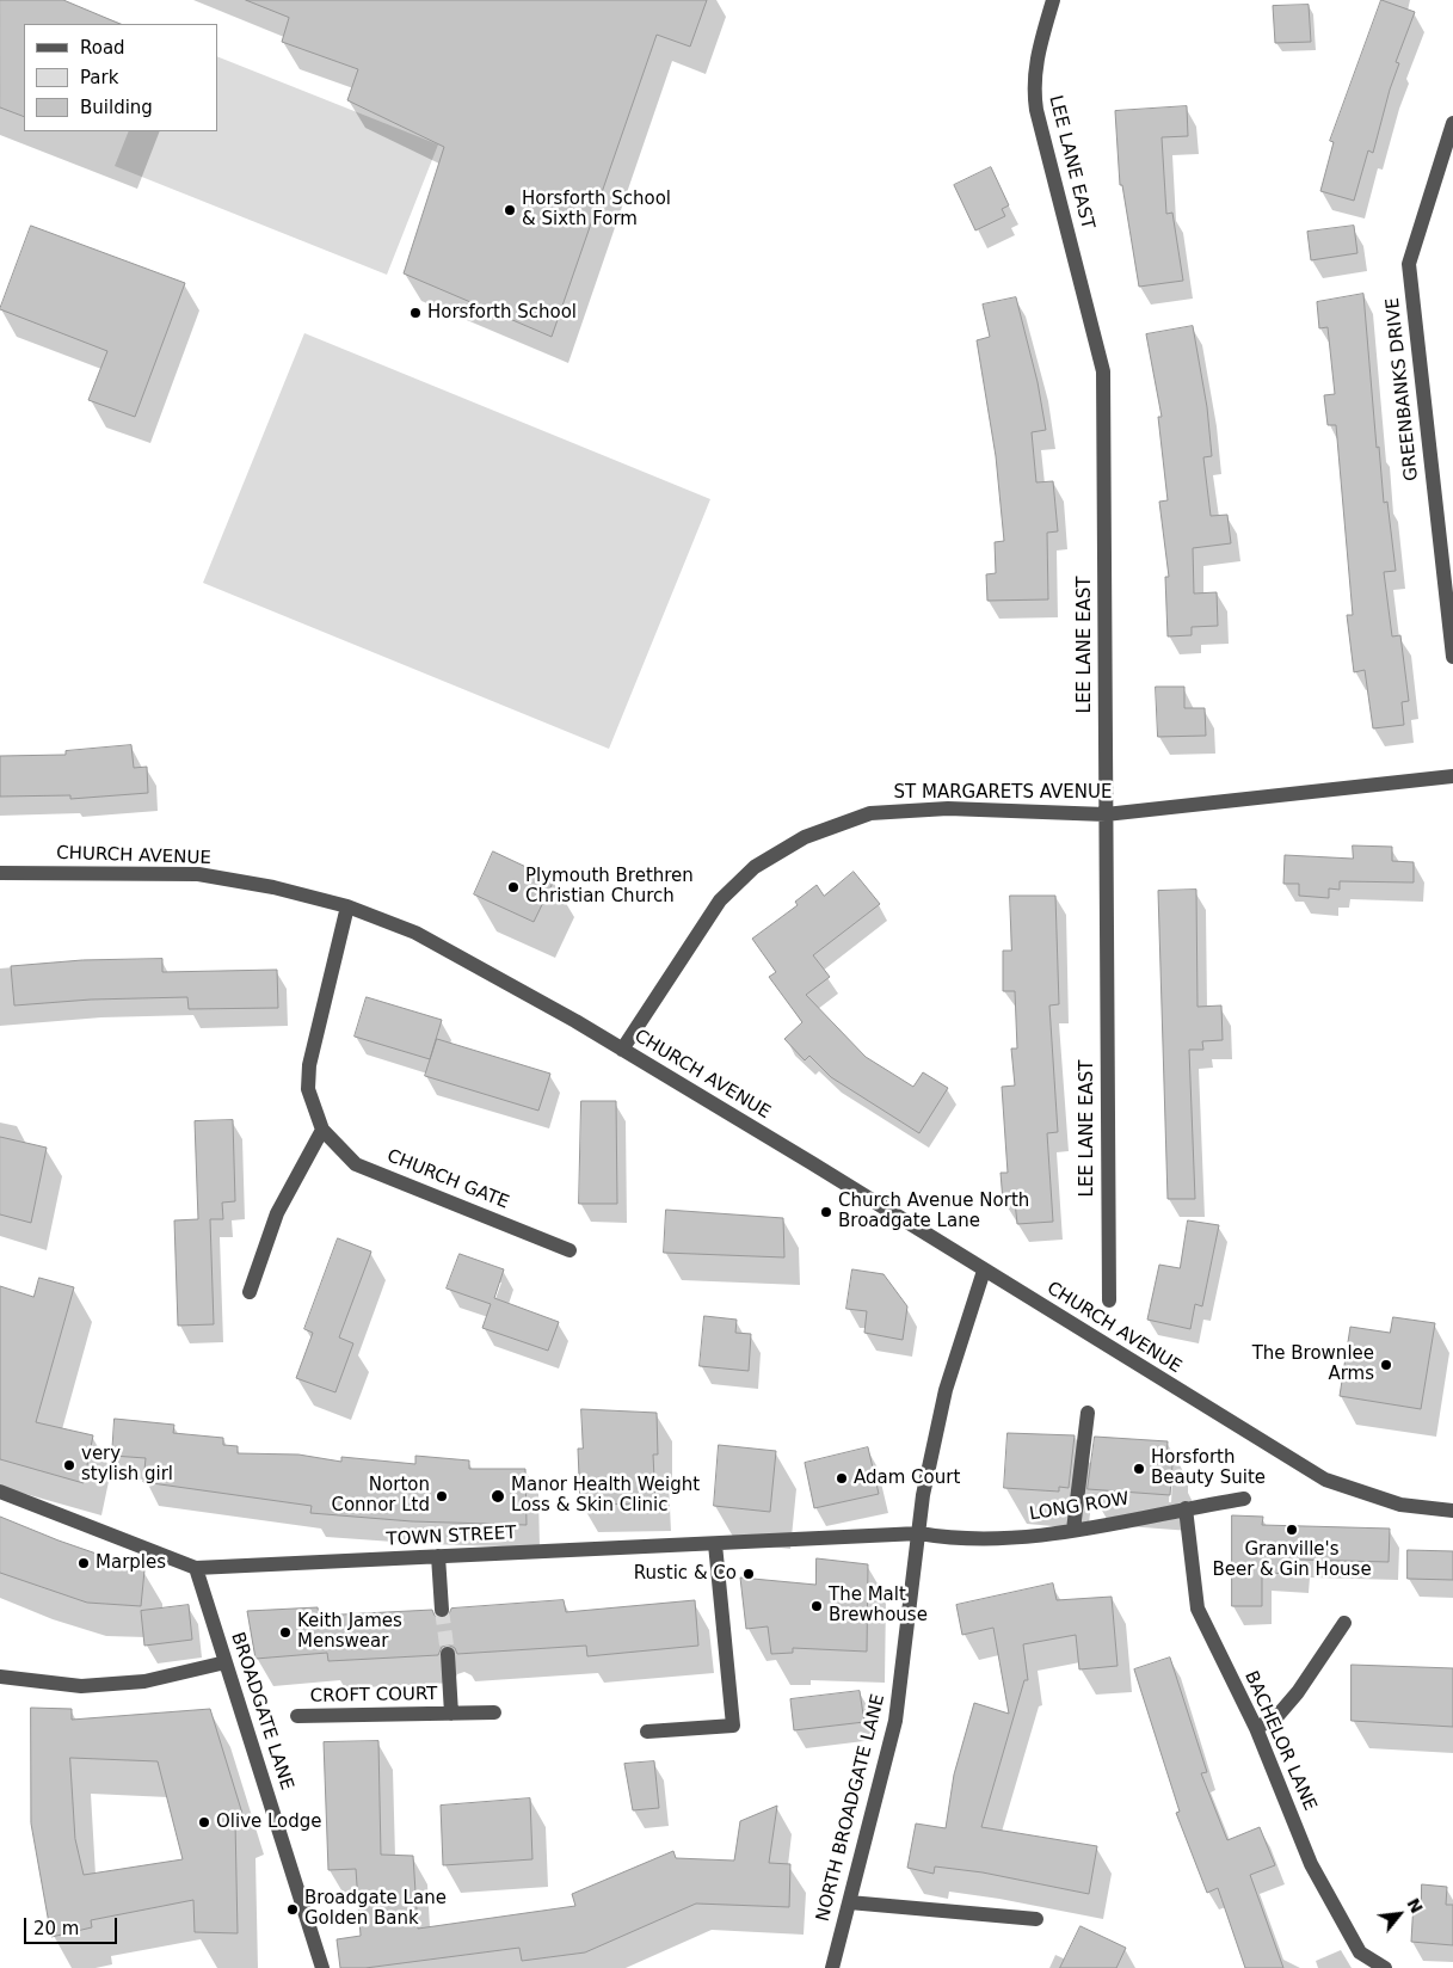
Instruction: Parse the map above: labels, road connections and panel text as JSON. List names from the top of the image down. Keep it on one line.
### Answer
{"streets":{"street":["LEE LANE EAST","GREENBANKS DRIVE","ST MARGARETS AVENUE","CHURCH AVENUE","CHURCH GATE","LONG ROW","TOWN STREET","CROFT COURT","BROADGATE LANE","BACHELOR LANE","NORTH BROADGATE LANE"]},"crossings":[["LEE LANE EAST","ST MARGARETS AVENUE"],["ST MARGARETS AVENUE","CHURCH AVENUE"],["CHURCH AVENUE","CHURCH GATE"],["CHURCH AVENUE","NORTH BROADGATE LANE"],["LONG ROW","TOWN STREET"],["LONG ROW","BACHELOR LANE"],["LONG ROW","NORTH BROADGATE LANE"],["TOWN STREET","BROADGATE LANE"],["TOWN STREET","NORTH BROADGATE LANE"]],"places":["Horsforth School & Sixth Form","Horsforth School","Plymouth Brethren Christian Church","Church Avenue North Broadgate Lane","The Brownlee Arms","very stylish girl","Horsforth Beauty Suite","Adam Court","Norton Connor Ltd","Manor Health Weight Loss & Skin Clinic","Granville's Beer & Gin House","Marples","Rustic & Co","The Malt Brewhouse","Keith James Menswear","Olive Lodge","Broadgate Lane Golden Bank"],"legend":["Road","Park","Building"],"scale_bar":"20 m","north":"top right"}
